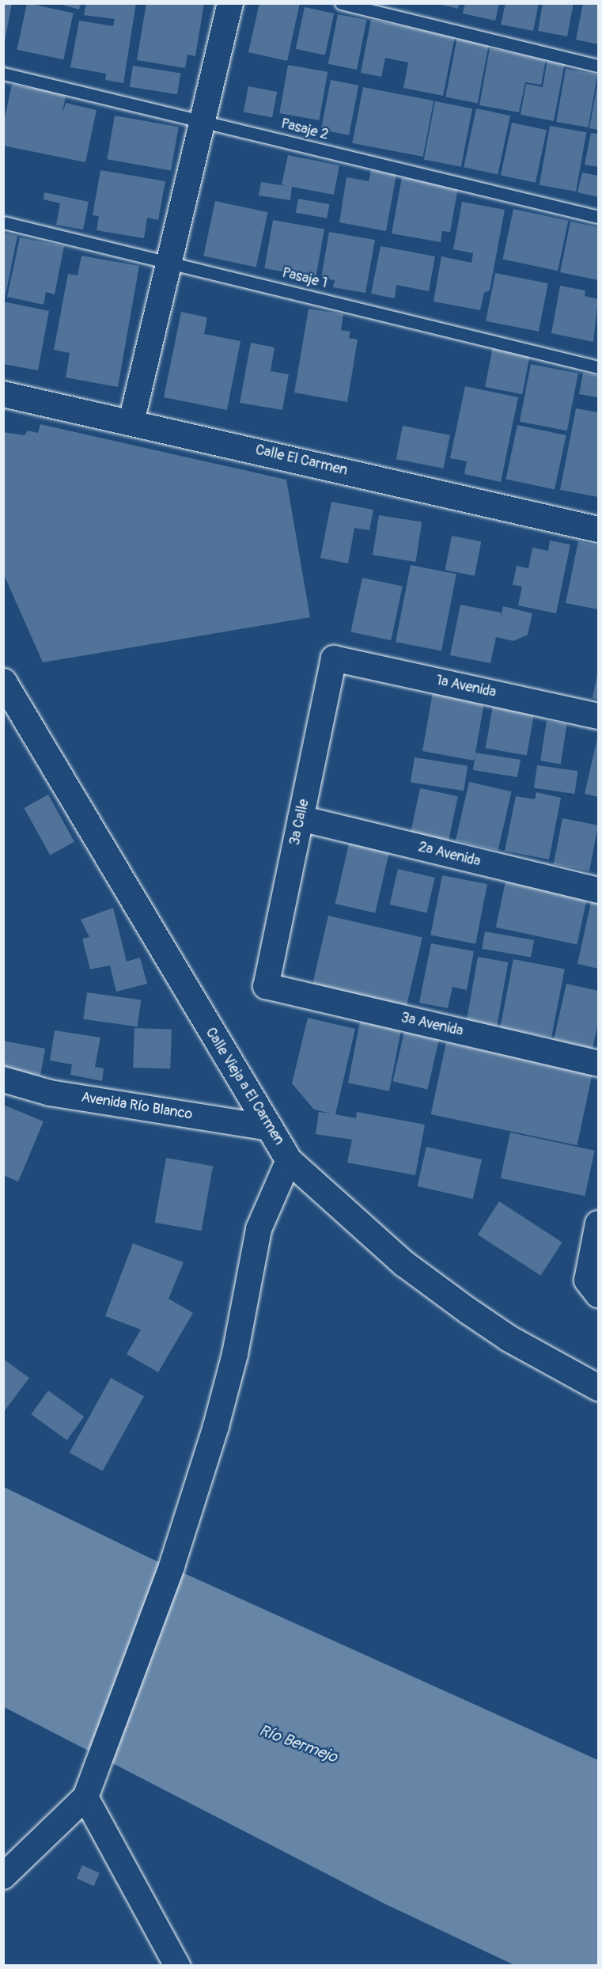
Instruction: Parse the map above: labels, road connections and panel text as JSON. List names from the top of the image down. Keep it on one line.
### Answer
{"streets":{"street":["Calle El Carmen","1a Avenida","3a Calle","2a Avenida","3a Avenida","Calle Vieja a El Carmen","Avenida Río Blanco"],"lane":["Pasaje 2","Pasaje 1"]},"crossings":[["1a Avenida","3a Calle"],["3a Calle","2a Avenida"],["3a Calle","3a Avenida"],["Calle Vieja a El Carmen","Avenida Río Blanco"]],"water":["Río Bermejo"]}
